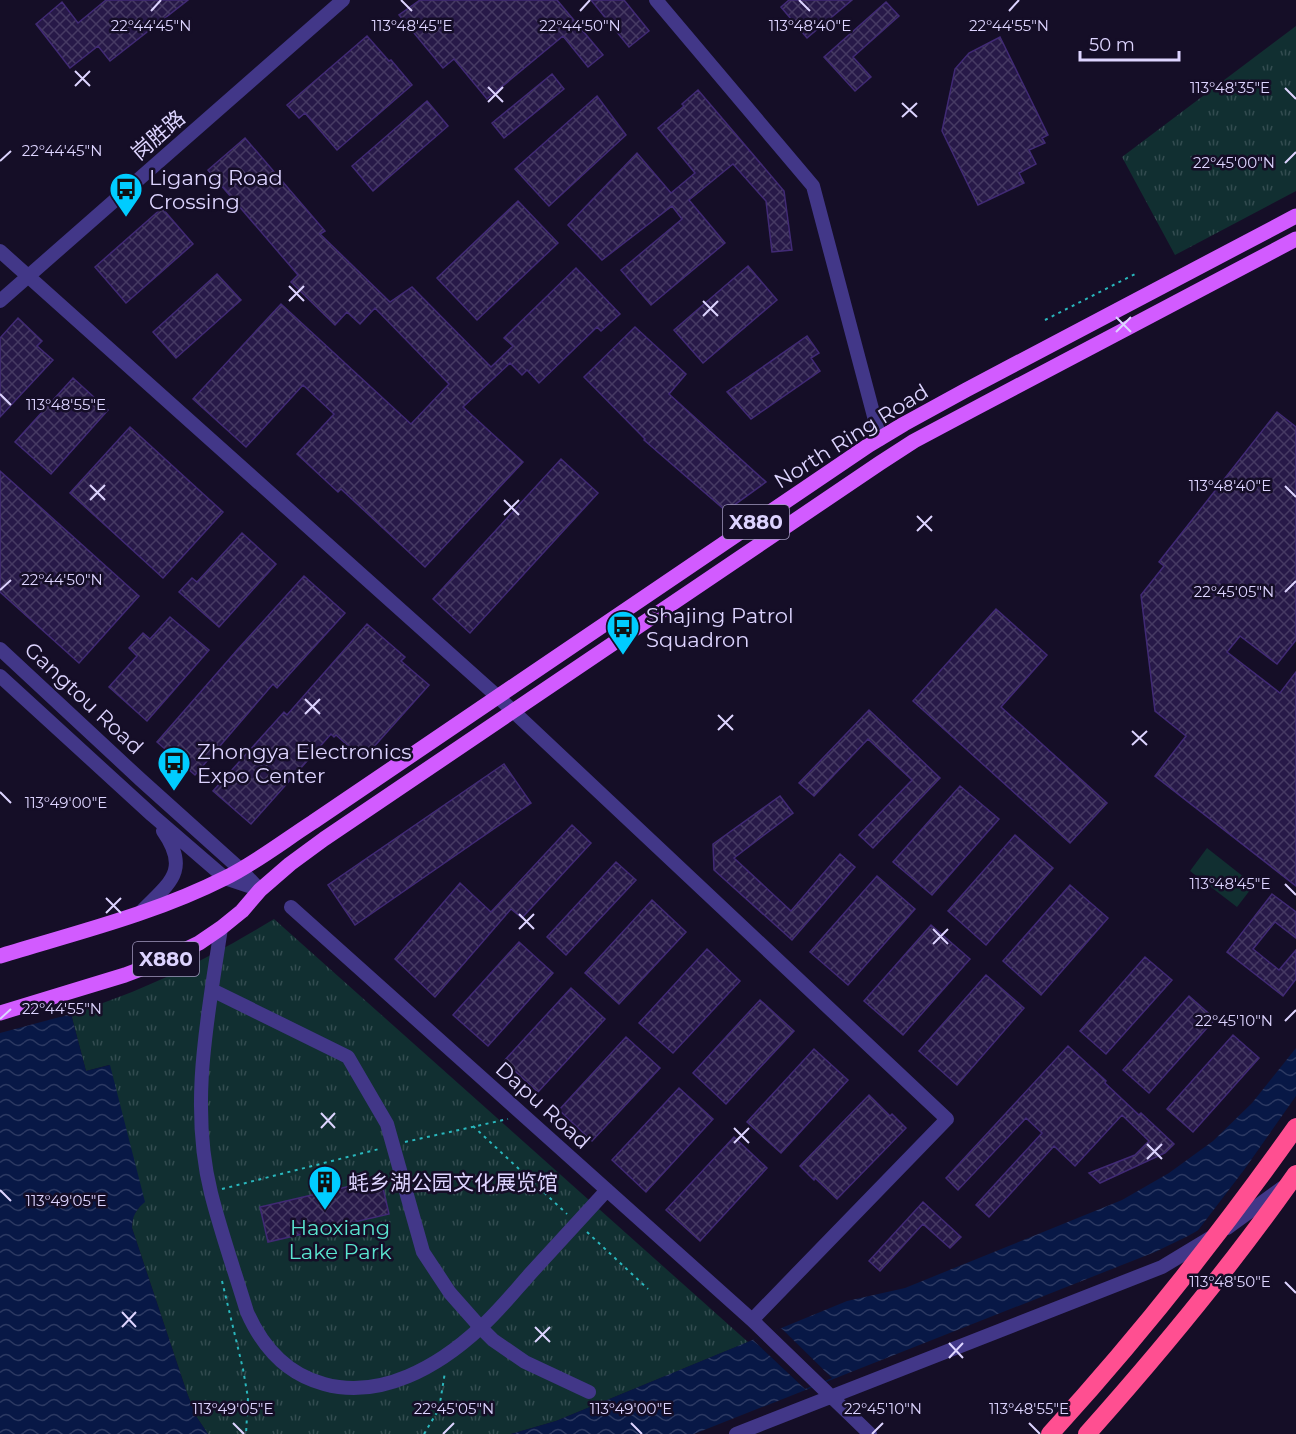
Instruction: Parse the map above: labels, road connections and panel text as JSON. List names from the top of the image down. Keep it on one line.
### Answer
{"streets":{"main road":["North Ring Road","X880"],"street":["岗胜路","Gangtou Road","Dapu Road"]},"crossings":[["North Ring Road","X880"],["North Ring Road","Gangtou Road"],["X880","Gangtou Road"]],"parks":["Haoxiang Lake Park"],"places":{"bus stop":["Ligang Road Crossing","Shajing Patrol Squadron","Zhongya Electronics Expo Center"],"building":["蚝乡湖公园文化展览馆"]},"scale_bar":"50 m","coordinates":["22°44'45\"N","113°48'45\"E","22°44'50\"N","113°48'40\"E","22°44'55\"N","113°48'35\"E","22°45'00\"N","113°48'55\"E","22°45'05\"N","113°49'00\"E","22°45'10\"N","113°49'05\"E","113°48'50\"E"]}
